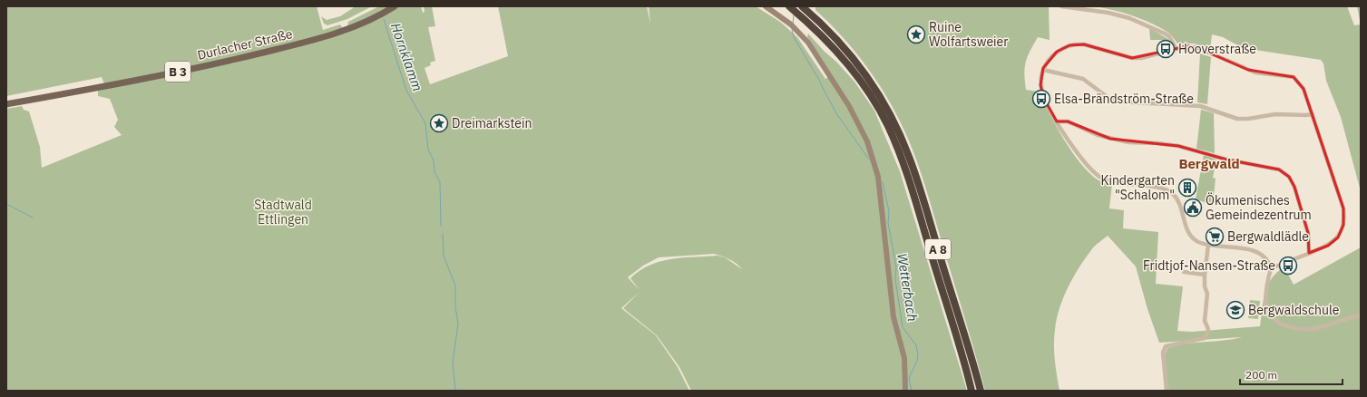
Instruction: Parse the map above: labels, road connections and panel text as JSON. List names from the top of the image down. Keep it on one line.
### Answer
{"streets":{"highway":["A 8"],"main road":["Durlacher Straße","B 3"]},"districts":["Bergwald"],"water":["Hornklamm","Wetterbach"],"parks":["Stadtwald Ettlingen"],"places":{"place":["Ruine Wolfartsweier","Dreimarkstein"],"bus stop":["Hooverstraße","Elsa-Brändström-Straße","Fridtjof-Nansen-Straße"],"building":["Kindergarten \"Schalom\""],"public building":["Ökumenisches Gemeindezentrum"],"supermarket":["Bergwaldlädle"],"school or university":["Bergwaldschule"]},"scale_bar":"200 m"}
